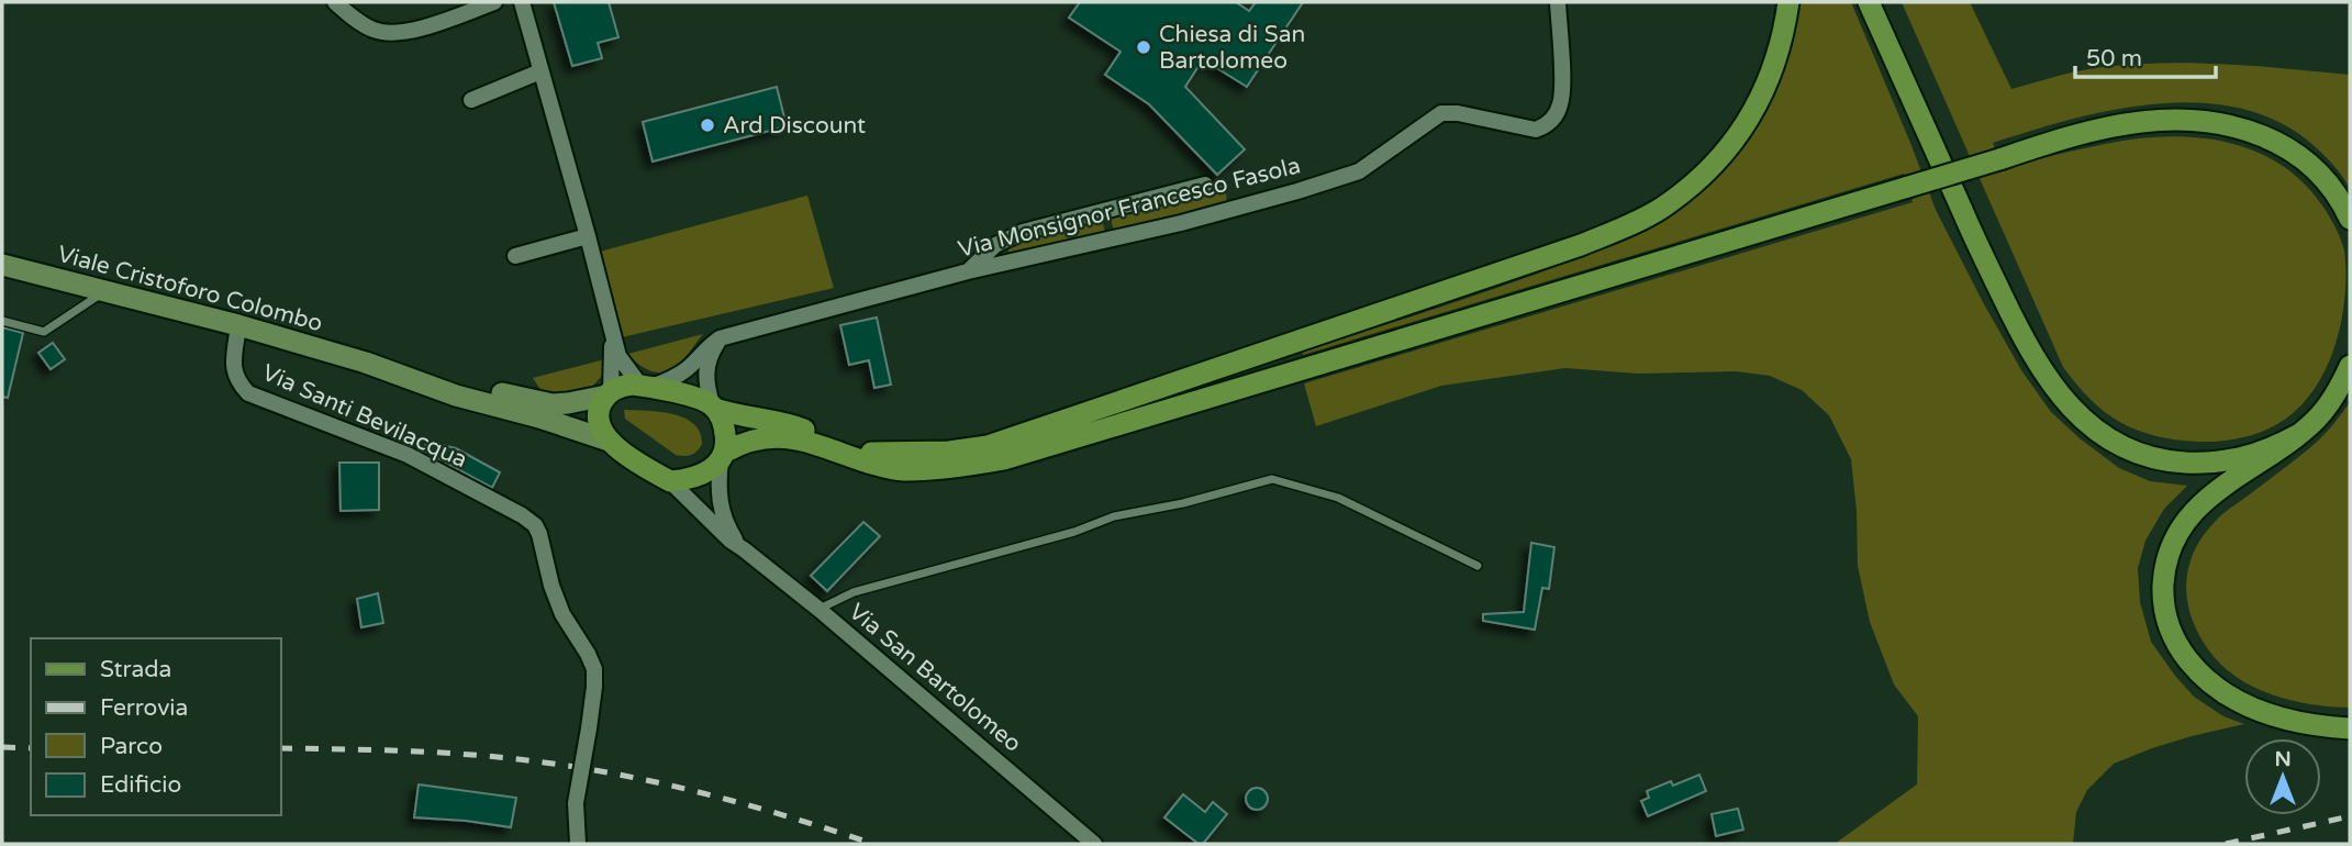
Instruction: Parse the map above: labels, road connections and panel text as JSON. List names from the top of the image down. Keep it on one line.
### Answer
{"streets":{"main road":["Viale Cristoforo Colombo"],"street":["Via Monsignor Francesco Fasola","Via Santi Bevilacqua","Via San Bartolomeo"]},"crossings":[["Viale Cristoforo Colombo","Via Santi Bevilacqua"]],"places":["Chiesa di San Bartolomeo","Ard Discount"],"legend":["Strada","Ferrovia","Parco","Edificio"],"scale_bar":"50 m","north":"top"}
